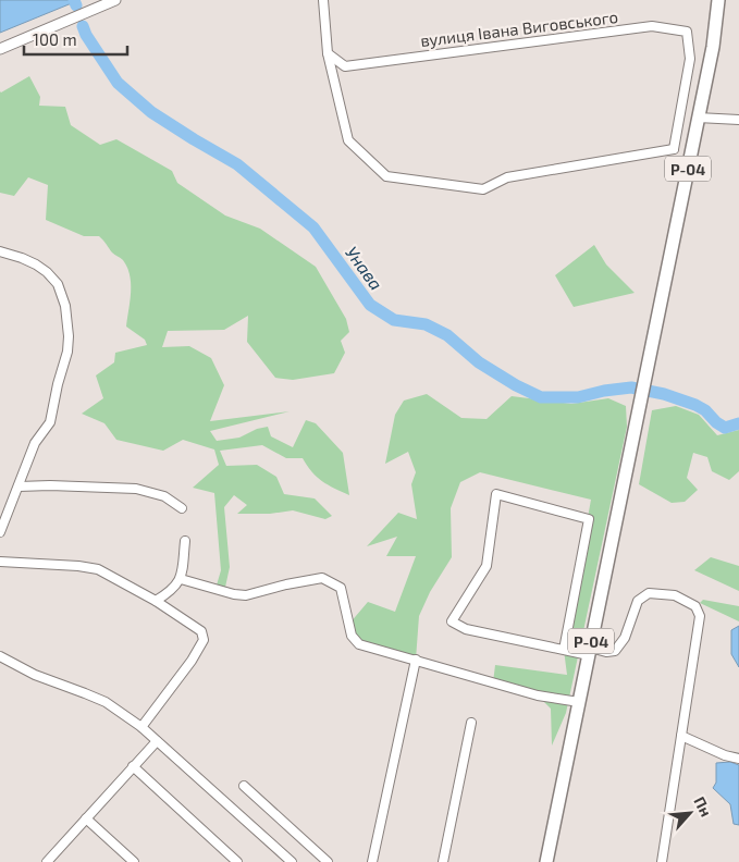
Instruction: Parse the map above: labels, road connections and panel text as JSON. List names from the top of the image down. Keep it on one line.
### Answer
{"streets":{"main road":["Р-04"],"street":["вулиця Івана Виговського"]},"water":["Унава"],"scale_bar":"100 m","north":"top right"}
